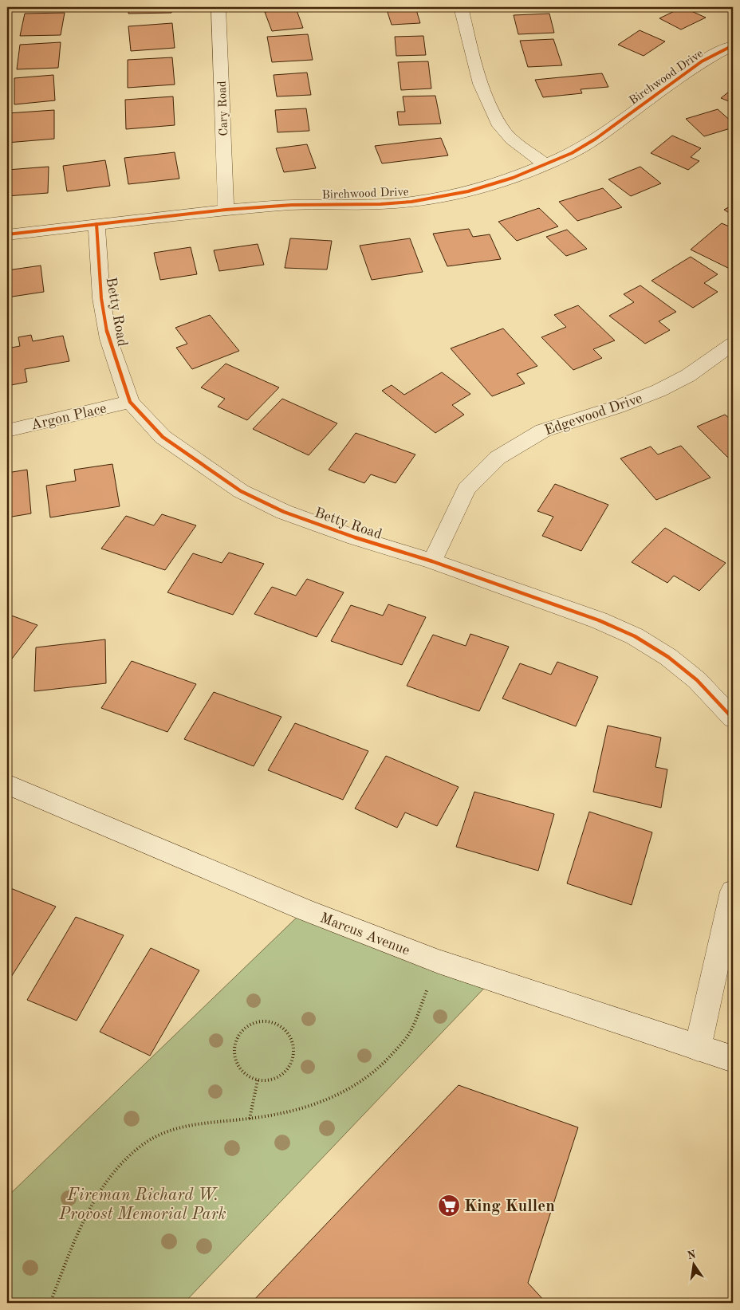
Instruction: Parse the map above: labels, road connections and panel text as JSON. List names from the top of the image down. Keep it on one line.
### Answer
{"streets":{"street":["Birchwood Drive","Cary Road","Betty Road","Edgewood Drive","Argon Place","Marcus Avenue"]},"crossings":[["Birchwood Drive","Cary Road"],["Birchwood Drive","Betty Road"],["Betty Road","Edgewood Drive"],["Betty Road","Argon Place"]],"parks":["Fireman Richard W. Provost Memorial Park"],"places":{"supermarket":["King Kullen"]},"north":"top"}
